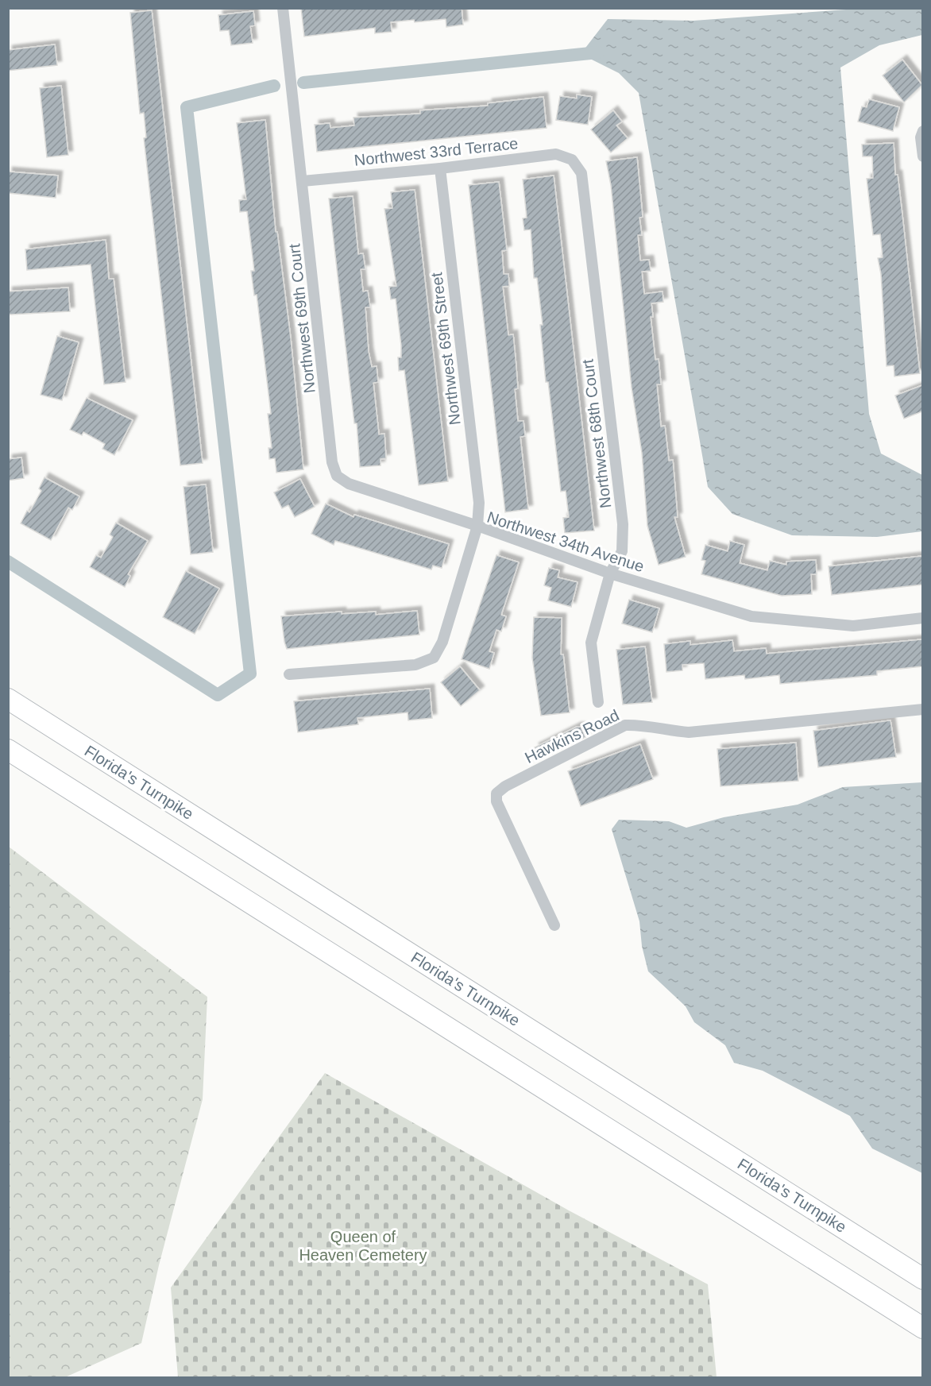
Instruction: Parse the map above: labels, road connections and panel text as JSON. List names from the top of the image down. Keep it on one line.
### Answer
{"streets":{"highway":["Florida's Turnpike"],"street":["Northwest 33rd Terrace","Northwest 69th Court","Northwest 69th Street","Northwest 68th Court","Northwest 34th Avenue","Hawkins Road"]},"crossings":[["Northwest 33rd Terrace","Northwest 69th Court"],["Northwest 33rd Terrace","Northwest 69th Street"],["Northwest 33rd Terrace","Northwest 68th Court"],["Northwest 69th Court","Northwest 69th Street"],["Northwest 69th Court","Northwest 34th Avenue"],["Northwest 69th Street","Northwest 34th Avenue"],["Northwest 68th Court","Northwest 34th Avenue"]],"parks":["Queen of Heaven Cemetery"]}
